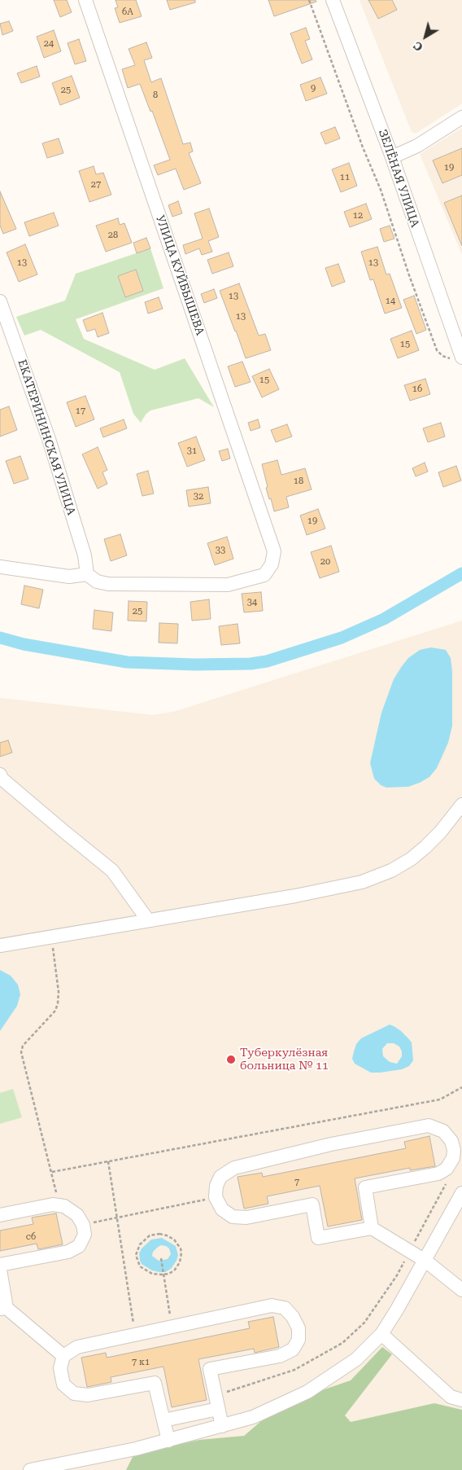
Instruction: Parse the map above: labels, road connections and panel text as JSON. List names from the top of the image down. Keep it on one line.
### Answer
{"streets":{"street":["ЗЕЛЁНАЯ УЛИЦА","УЛИЦА КУЙБЫШЕВА","ЕКАТЕРИНИНСКАЯ УЛИЦА"]},"crossings":[["УЛИЦА КУЙБЫШЕВА","ЕКАТЕРИНИНСКАЯ УЛИЦА"]],"places":["Туберкулёзная больница № 11"],"house_numbers":["6А","24","9","25","8","19","11","27","12","28","13","13","13","14","13","15","15","16","17","31","18","32","19","33","20","34","25","7","с6","7 к1"],"north":"bottom left"}
